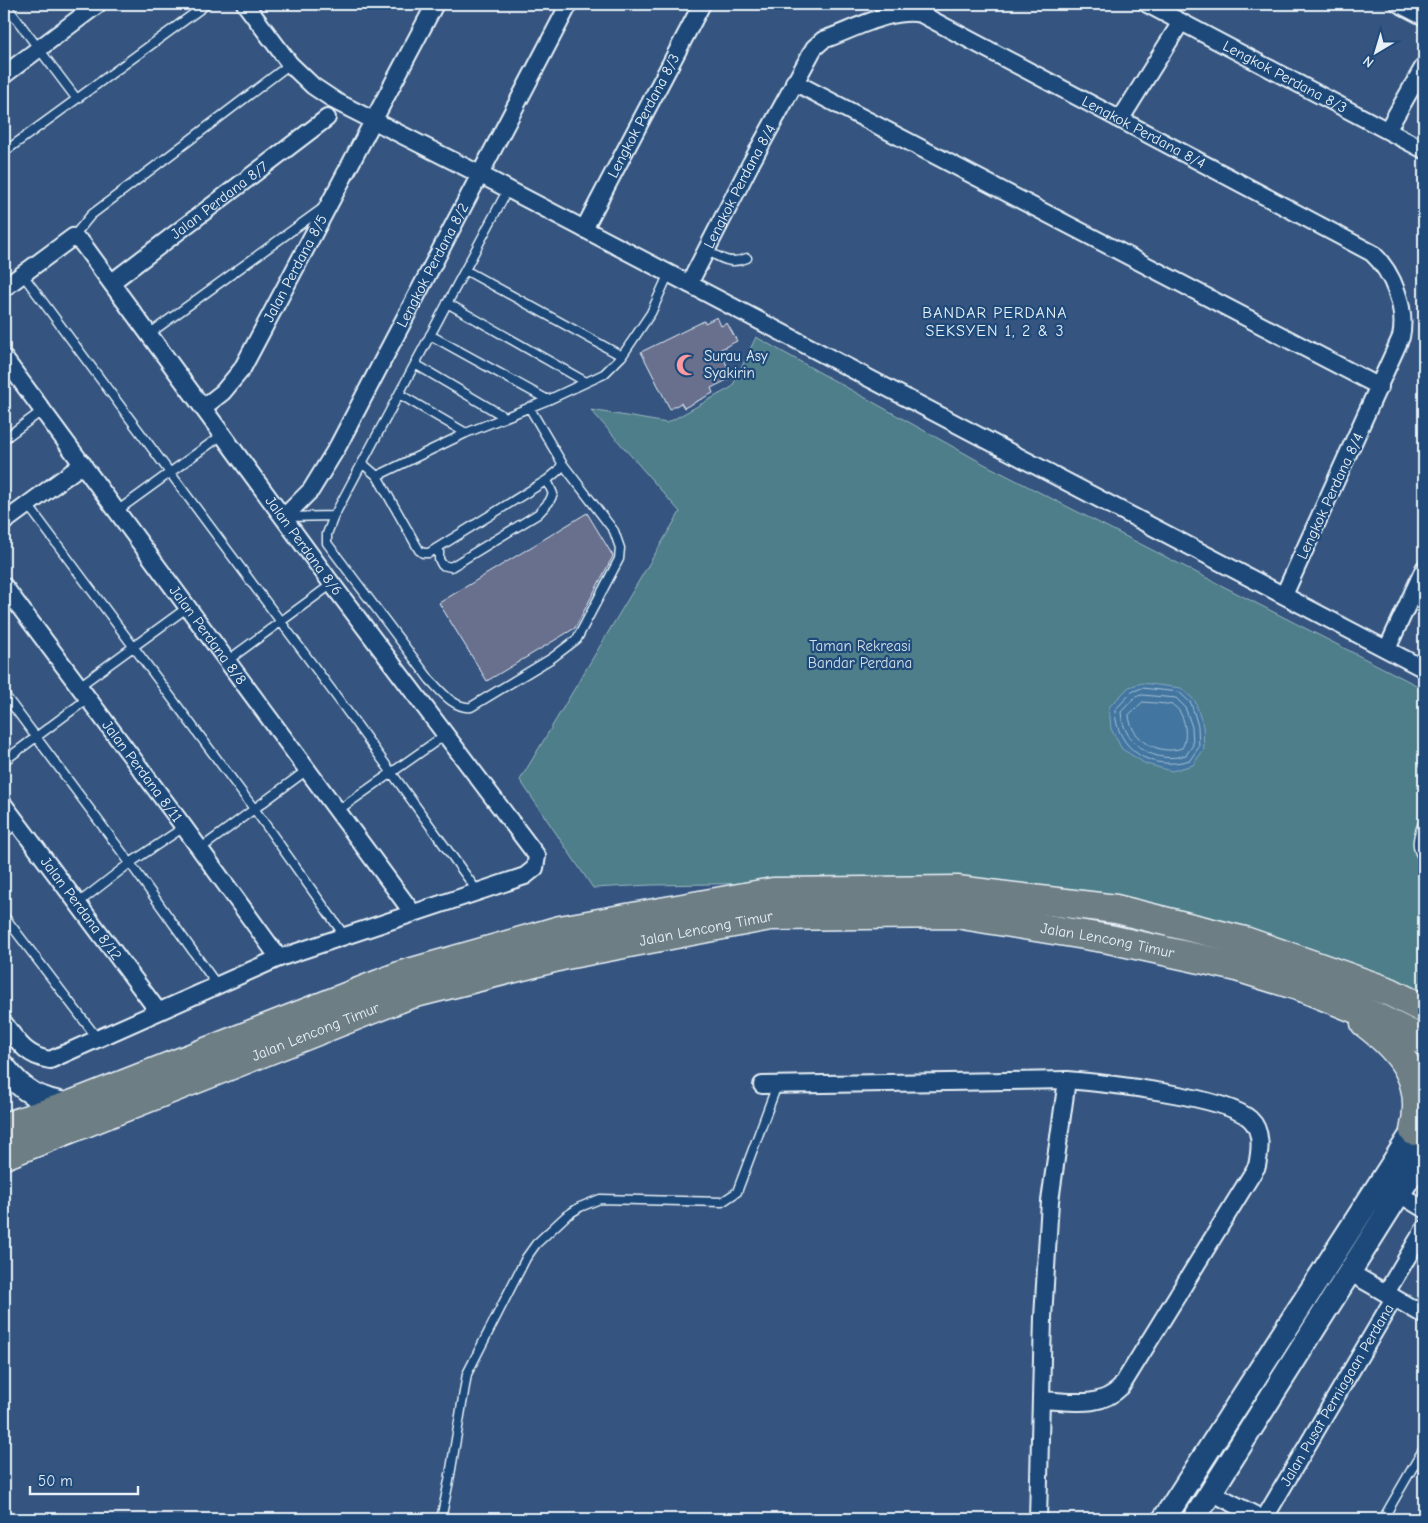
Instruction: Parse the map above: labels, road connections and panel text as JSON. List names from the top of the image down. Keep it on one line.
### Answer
{"streets":{"highway":["Jalan Lencong Timur"],"street":["Lengkok Perdana 8/3","Lengkok Perdana 8/4","Jalan Perdana 8/7","Lengkok Perdana 8/2","Jalan Perdana 8/5","Jalan Perdana 8/6","Jalan Perdana 8/8","Jalan Perdana 8/11","Jalan Perdana 8/12","Jalan Pusat Perniagaan Perdana"]},"crossings":[["Jalan Perdana 8/7","Jalan Perdana 8/6"],["Lengkok Perdana 8/2","Jalan Perdana 8/6"],["Jalan Perdana 8/5","Jalan Perdana 8/6"]],"districts":["BANDAR PERDANA SEKSYEN 1, 2 & 3"],"parks":["Taman Rekreasi Bandar Perdana"],"places":{"mosque":["Surau Asy Syakirin"]},"scale_bar":"50 m","north":"bottom left"}
